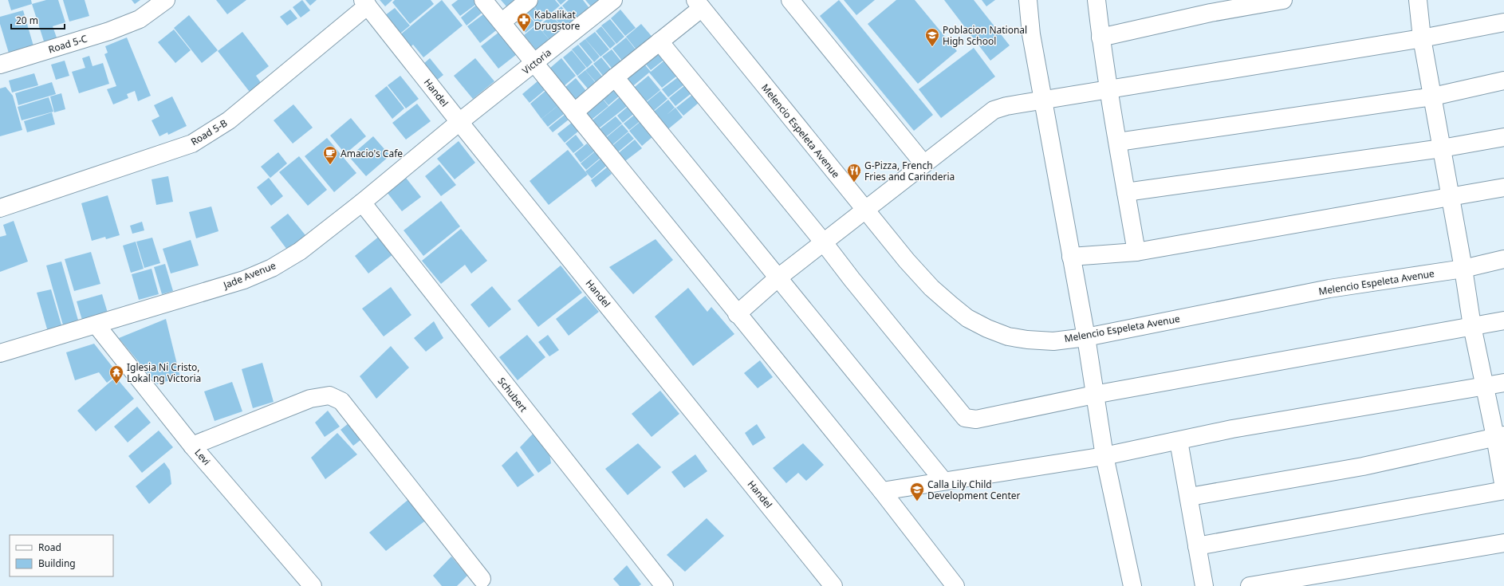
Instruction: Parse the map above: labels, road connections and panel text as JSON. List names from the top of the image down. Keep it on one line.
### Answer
{"streets":{"street":["Road 5-C","Victoria","Handel","Melencio Espeleta Avenue","Road 5-B","Jade Avenue","Schubert","Levi"]},"crossings":[["Victoria","Handel"],["Victoria","Jade Avenue"],["Handel","Road 5-B"],["Handel","Jade Avenue"],["Jade Avenue","Schubert"],["Jade Avenue","Levi"]],"places":{"pharmacy":["Kabalikat Drugstore"],"school or university":["Poblacion National High School","Calla Lily Child Development Center"],"cafe":["Amacio's Cafe"],"restaurant":["G-Pizza, French Fries and Carinderia"],"temple":["Iglesia Ni Cristo, Lokal ng Victoria"]},"legend":["Road","Building"],"scale_bar":"20 m"}
